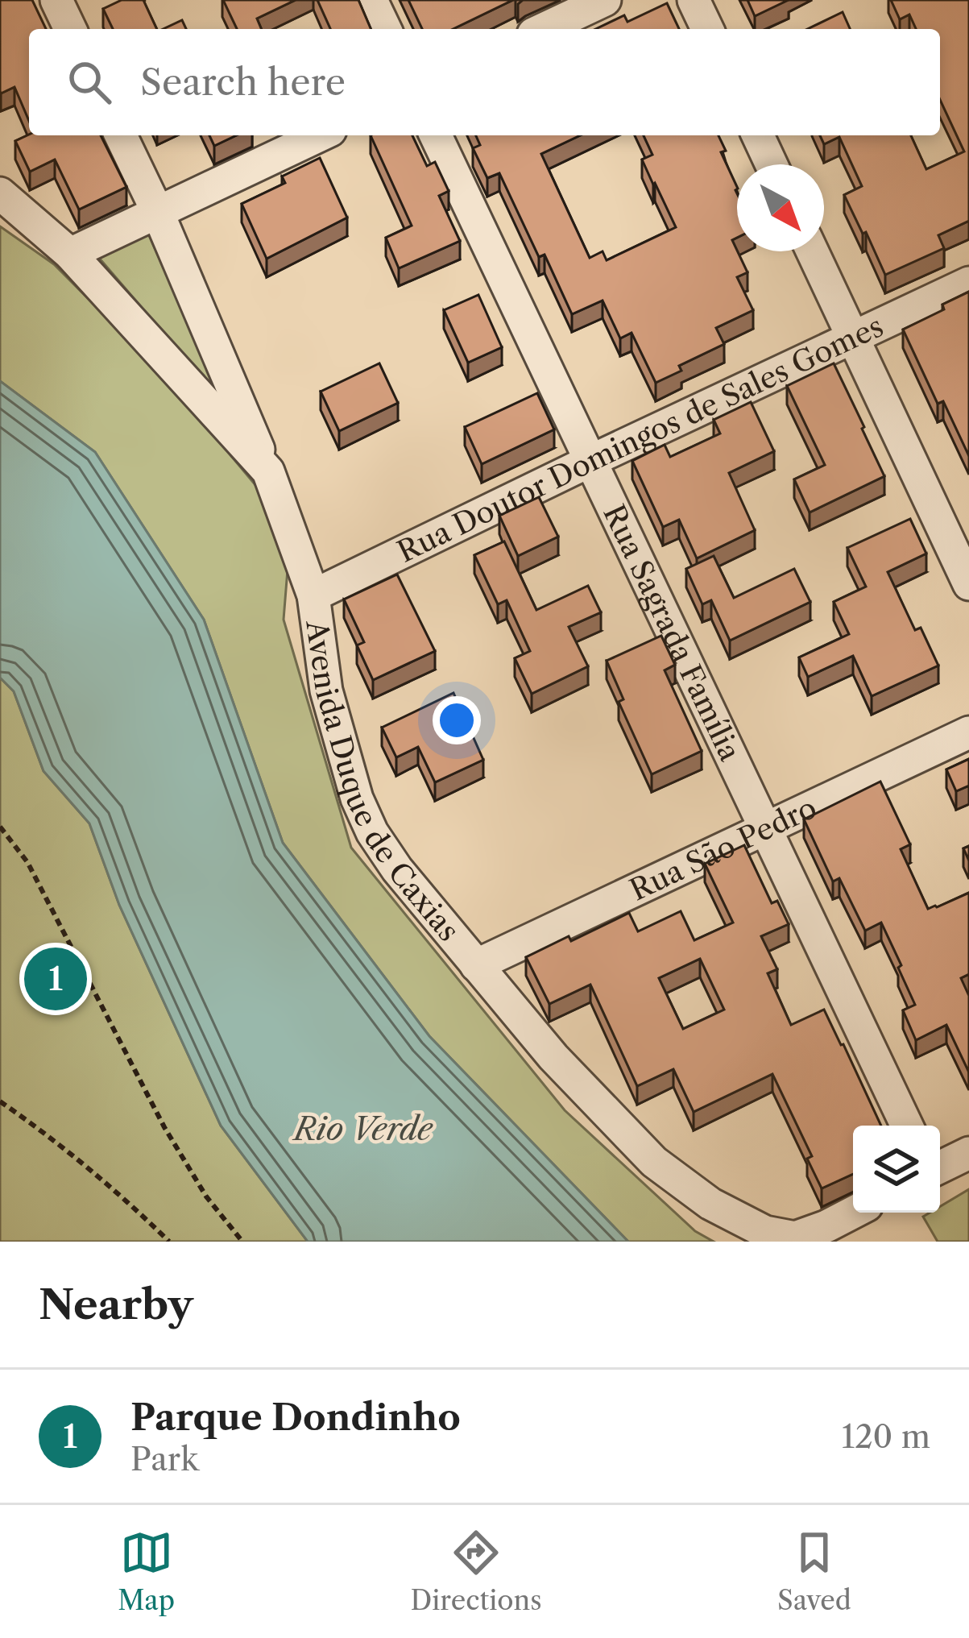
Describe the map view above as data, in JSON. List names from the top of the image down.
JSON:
{
  "streets": {
    "street": [
      "Rua Doutor Domingos de Sales Gomes",
      "Rua Sagrada Família",
      "Avenida Duque de Caxias",
      "Rua São Pedro"
    ]
  },
  "crossings": [
    ["Rua Doutor Domingos de Sales Gomes", "Rua Sagrada Família"],
    ["Rua Doutor Domingos de Sales Gomes", "Avenida Duque de Caxias"],
    ["Rua Sagrada Família", "Rua São Pedro"],
    ["Avenida Duque de Caxias", "Rua São Pedro"]
  ],
  "water": ["Rio Verde"],
  "north": "bottom right",
  "page": {
    "search": "Search here",
    "pins": "1",
    "heading": "Nearby",
    "list": [
      {
        "mark": "1",
        "name": "Parque Dondinho",
        "note": "Park",
        "value": "120 m"
      }
    ],
    "nav": ["Map", "Directions", "Saved"]
  }
}
